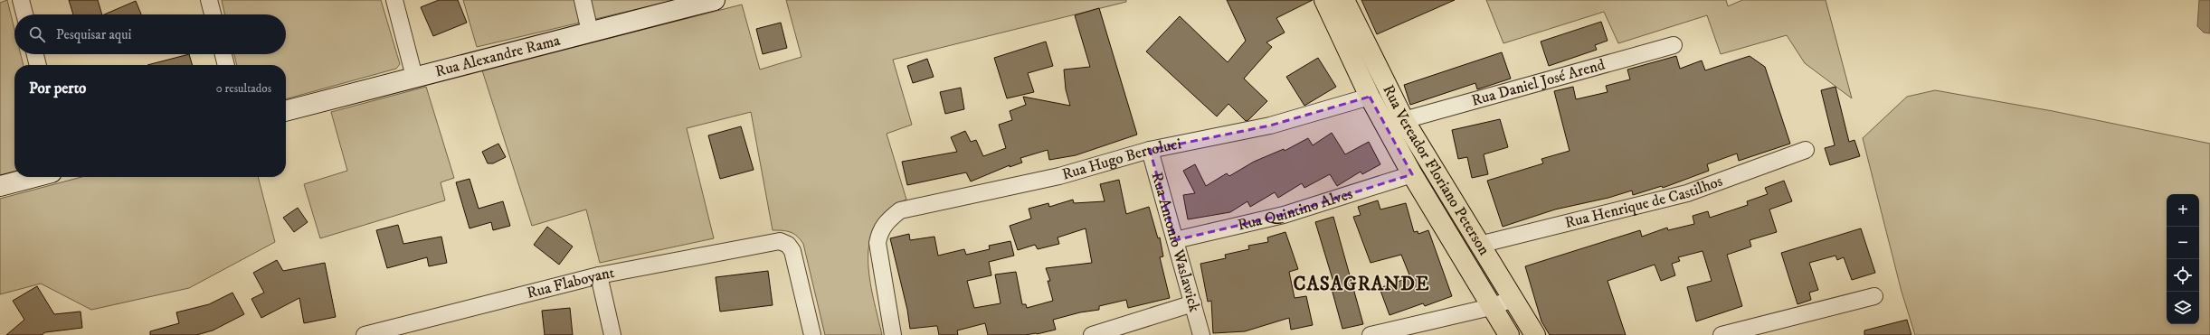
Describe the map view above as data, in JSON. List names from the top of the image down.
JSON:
{
  "streets": {
    "main road": ["Rua Vereador Floriano Peterson"],
    "street": [
      "Rua Alexandre Rama",
      "Rua Daniel José Arend",
      "Rua Hugo Bertoluci",
      "Rua Henrique de Castilhos",
      "Rua Quintino Alves",
      "Rua Antonio Waslawick",
      "Rua Flaboyant"
    ]
  },
  "crossings": [
    ["Rua Daniel José Arend", "Rua Vereador Floriano Peterson"],
    ["Rua Hugo Bertoluci", "Rua Vereador Floriano Peterson"],
    ["Rua Hugo Bertoluci", "Rua Antonio Waslawick"],
    ["Rua Vereador Floriano Peterson", "Rua Henrique de Castilhos"],
    ["Rua Vereador Floriano Peterson", "Rua Quintino Alves"],
    ["Rua Quintino Alves", "Rua Antonio Waslawick"]
  ],
  "districts": ["CASAGRANDE"],
  "page": {
    "search": "Pesquisar aqui",
    "heading": ["Por perto", "0 resultados"],
    "map_buttons": ["+", "−"]
  }
}
